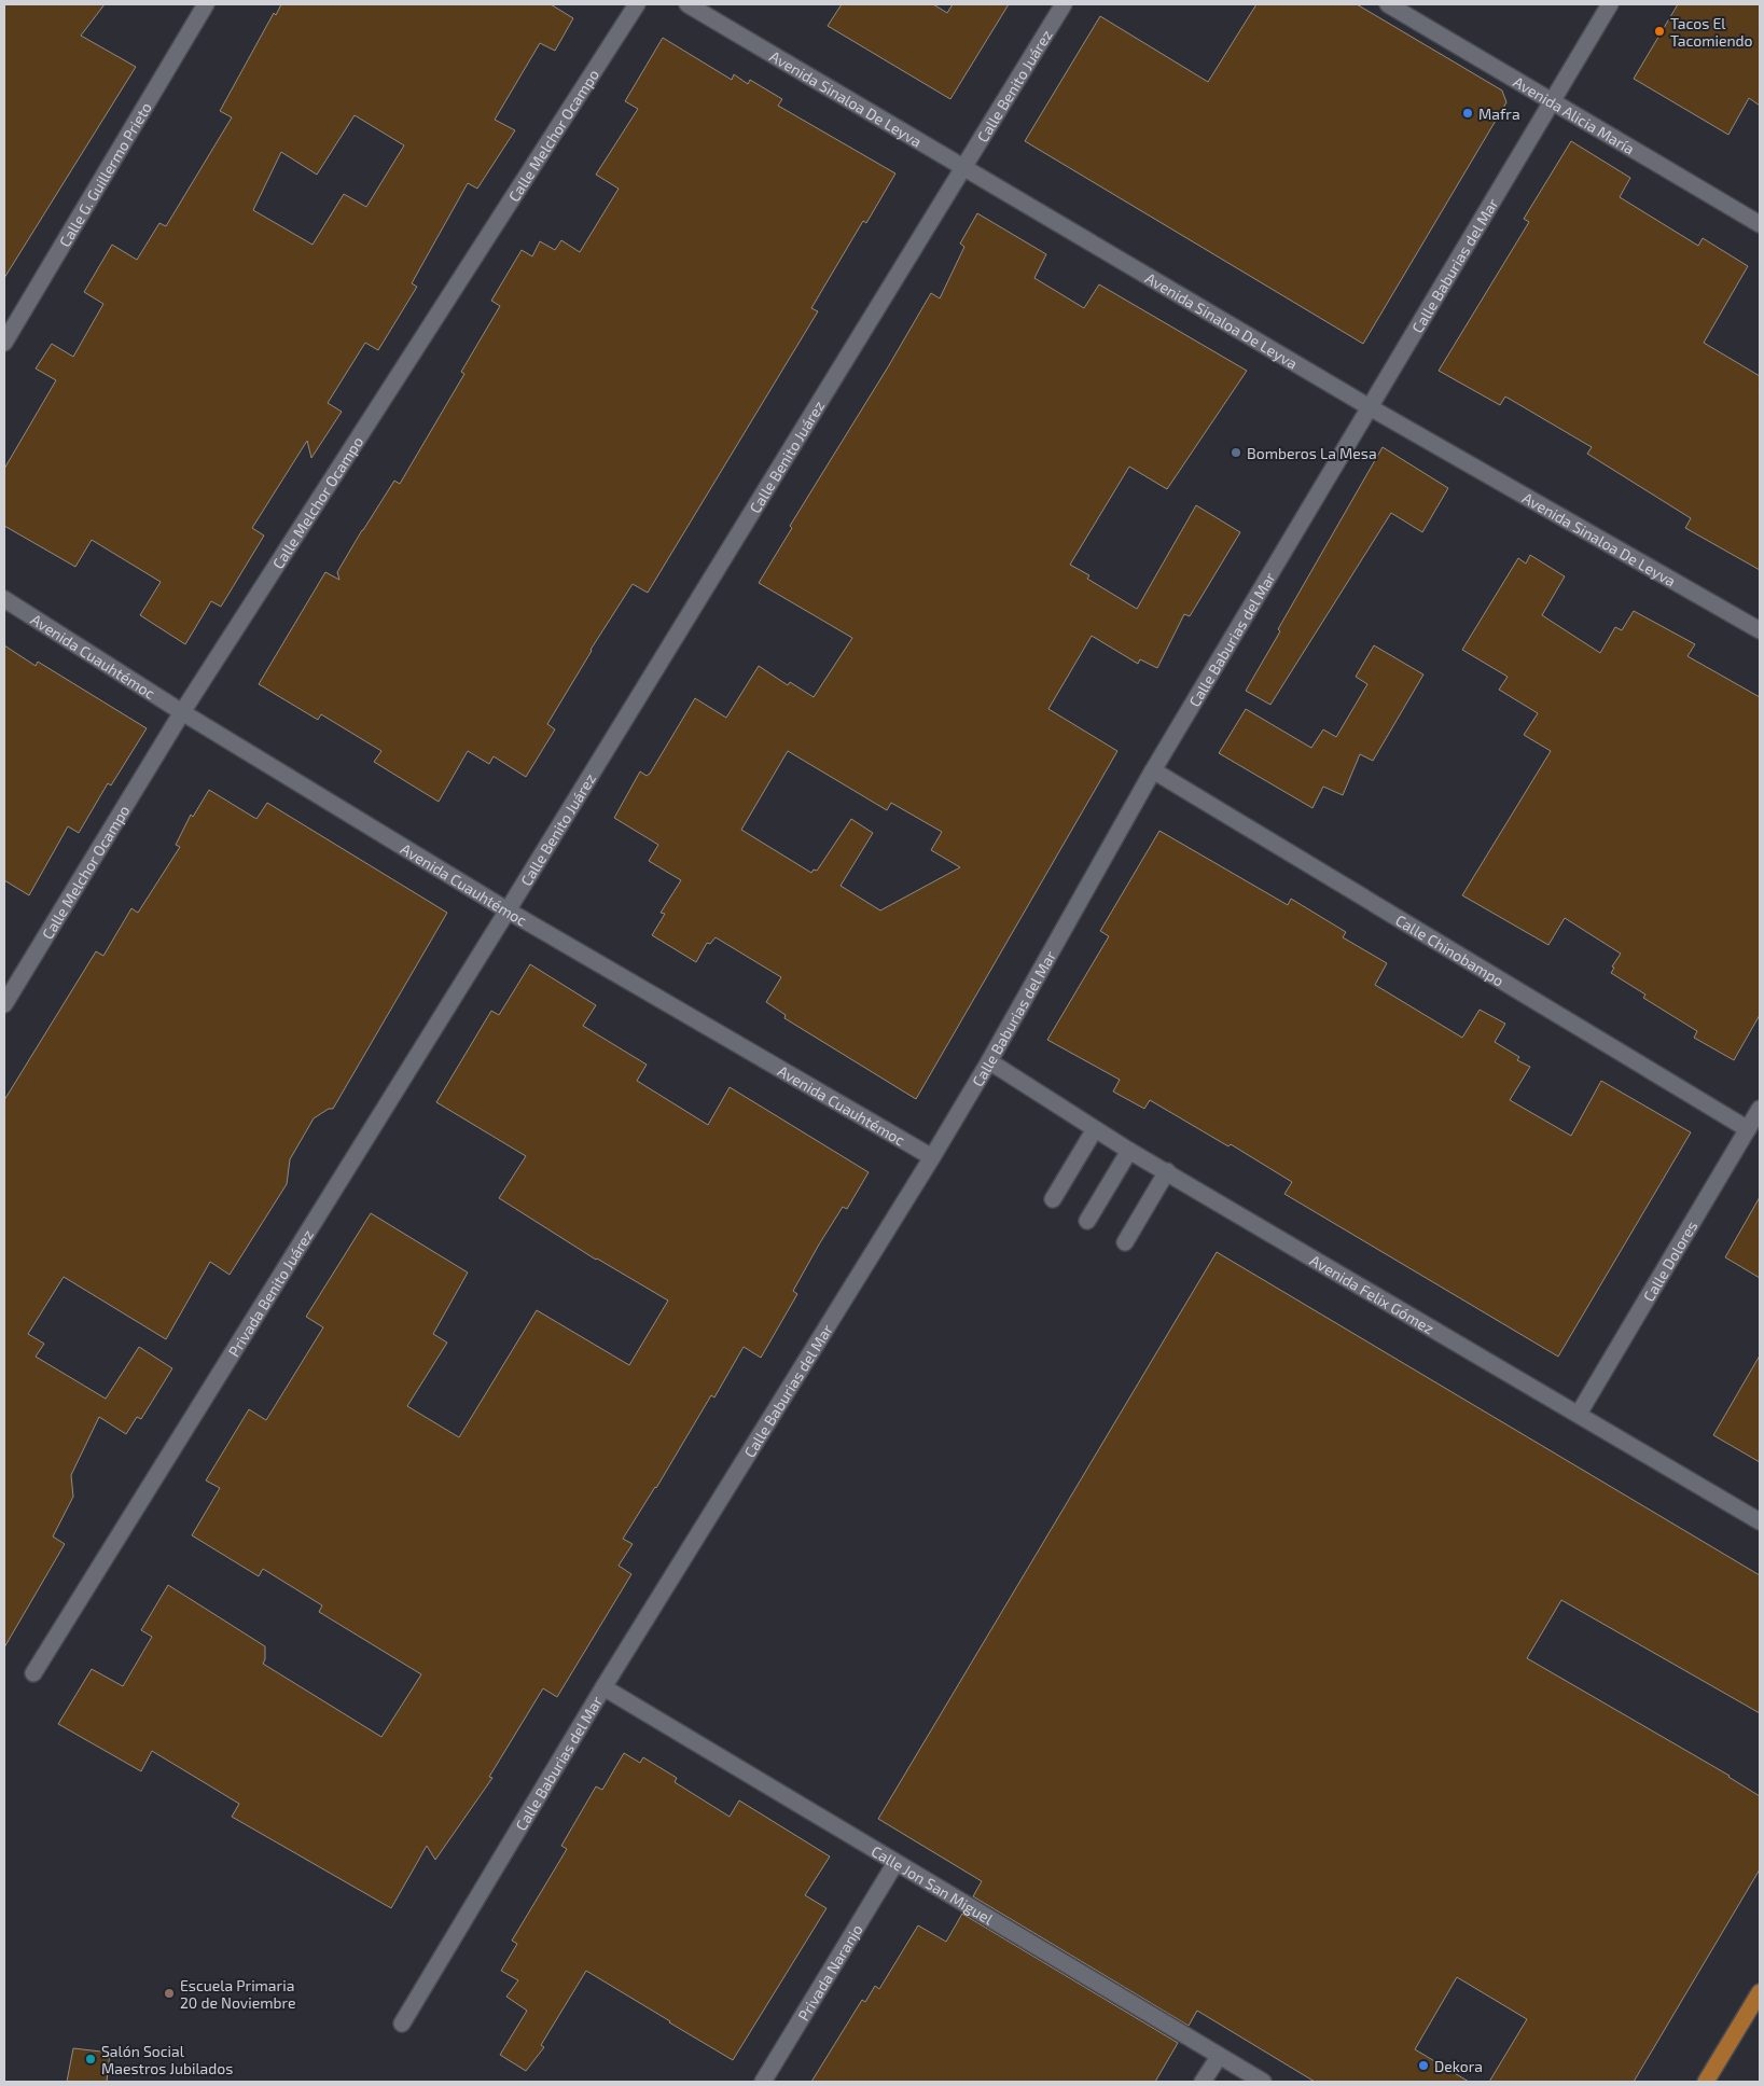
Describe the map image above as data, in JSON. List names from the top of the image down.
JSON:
{
  "streets": {
    "street": [
      "Calle Benito Juárez",
      "Avenida Sinaloa De Leyva",
      "Avenida Alicia María",
      "Calle Melchor Ocampo",
      "Calle G. Guillermo Prieto",
      "Calle Baburias del Mar",
      "Avenida Cuauhtémoc",
      "Calle Chinobampo",
      "Calle Dolores",
      "Privada Benito Juárez",
      "Avenida Felix Gómez",
      "Calle Jon San Miguel",
      "Privada Naranjo"
    ]
  },
  "crossings": [
    ["Calle Benito Juárez", "Avenida Sinaloa De Leyva"],
    ["Calle Benito Juárez", "Avenida Cuauhtémoc"],
    ["Calle Benito Juárez", "Privada Benito Juárez"],
    ["Avenida Sinaloa De Leyva", "Calle Baburias del Mar"],
    ["Avenida Alicia María", "Calle Baburias del Mar"],
    ["Calle Melchor Ocampo", "Avenida Cuauhtémoc"],
    ["Calle Baburias del Mar", "Avenida Cuauhtémoc"],
    ["Calle Baburias del Mar", "Calle Chinobampo"],
    ["Calle Baburias del Mar", "Avenida Felix Gómez"],
    ["Calle Baburias del Mar", "Calle Jon San Miguel"],
    ["Avenida Cuauhtémoc", "Privada Benito Juárez"],
    ["Calle Chinobampo", "Calle Dolores"],
    ["Calle Dolores", "Avenida Felix Gómez"],
    ["Calle Jon San Miguel", "Privada Naranjo"]
  ],
  "places": [
    "Tacos El Tacomiendo",
    "Mafra",
    "Bomberos La Mesa",
    "Escuela Primaria 20 de Noviembre",
    "Salón Social Maestros Jubilados",
    "Dekora"
  ]
}
